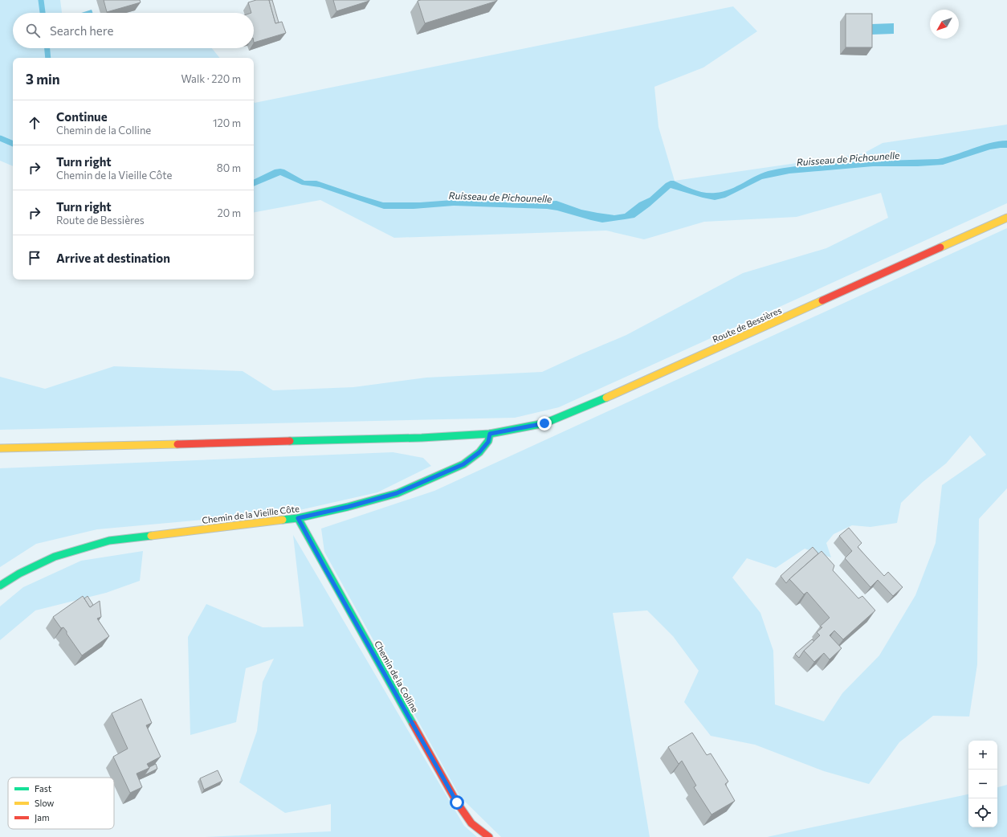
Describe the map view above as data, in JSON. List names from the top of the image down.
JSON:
{
  "streets": {
    "main road": ["Route de Bessières", "Chemin de la Vieille Côte", "Chemin de la Colline"]
  },
  "crossings": [
    ["Route de Bessières", "Chemin de la Vieille Côte"],
    ["Chemin de la Vieille Côte", "Chemin de la Colline"]
  ],
  "water": ["Ruisseau de Pichounelle"],
  "legend": ["Fast", "Slow", "Jam"],
  "north": "bottom left",
  "page": {
    "search": "Search here",
    "heading": ["3 min", "Walk · 220 m"],
    "list": [
      ["Continue", "Chemin de la Colline", "120 m"],
      ["Turn right", "Chemin de la Vieille Côte", "80 m"],
      ["Turn right", "Route de Bessières", "20 m"],
      "Arrive at destination"
    ],
    "map_buttons": ["+", "−"]
  }
}
